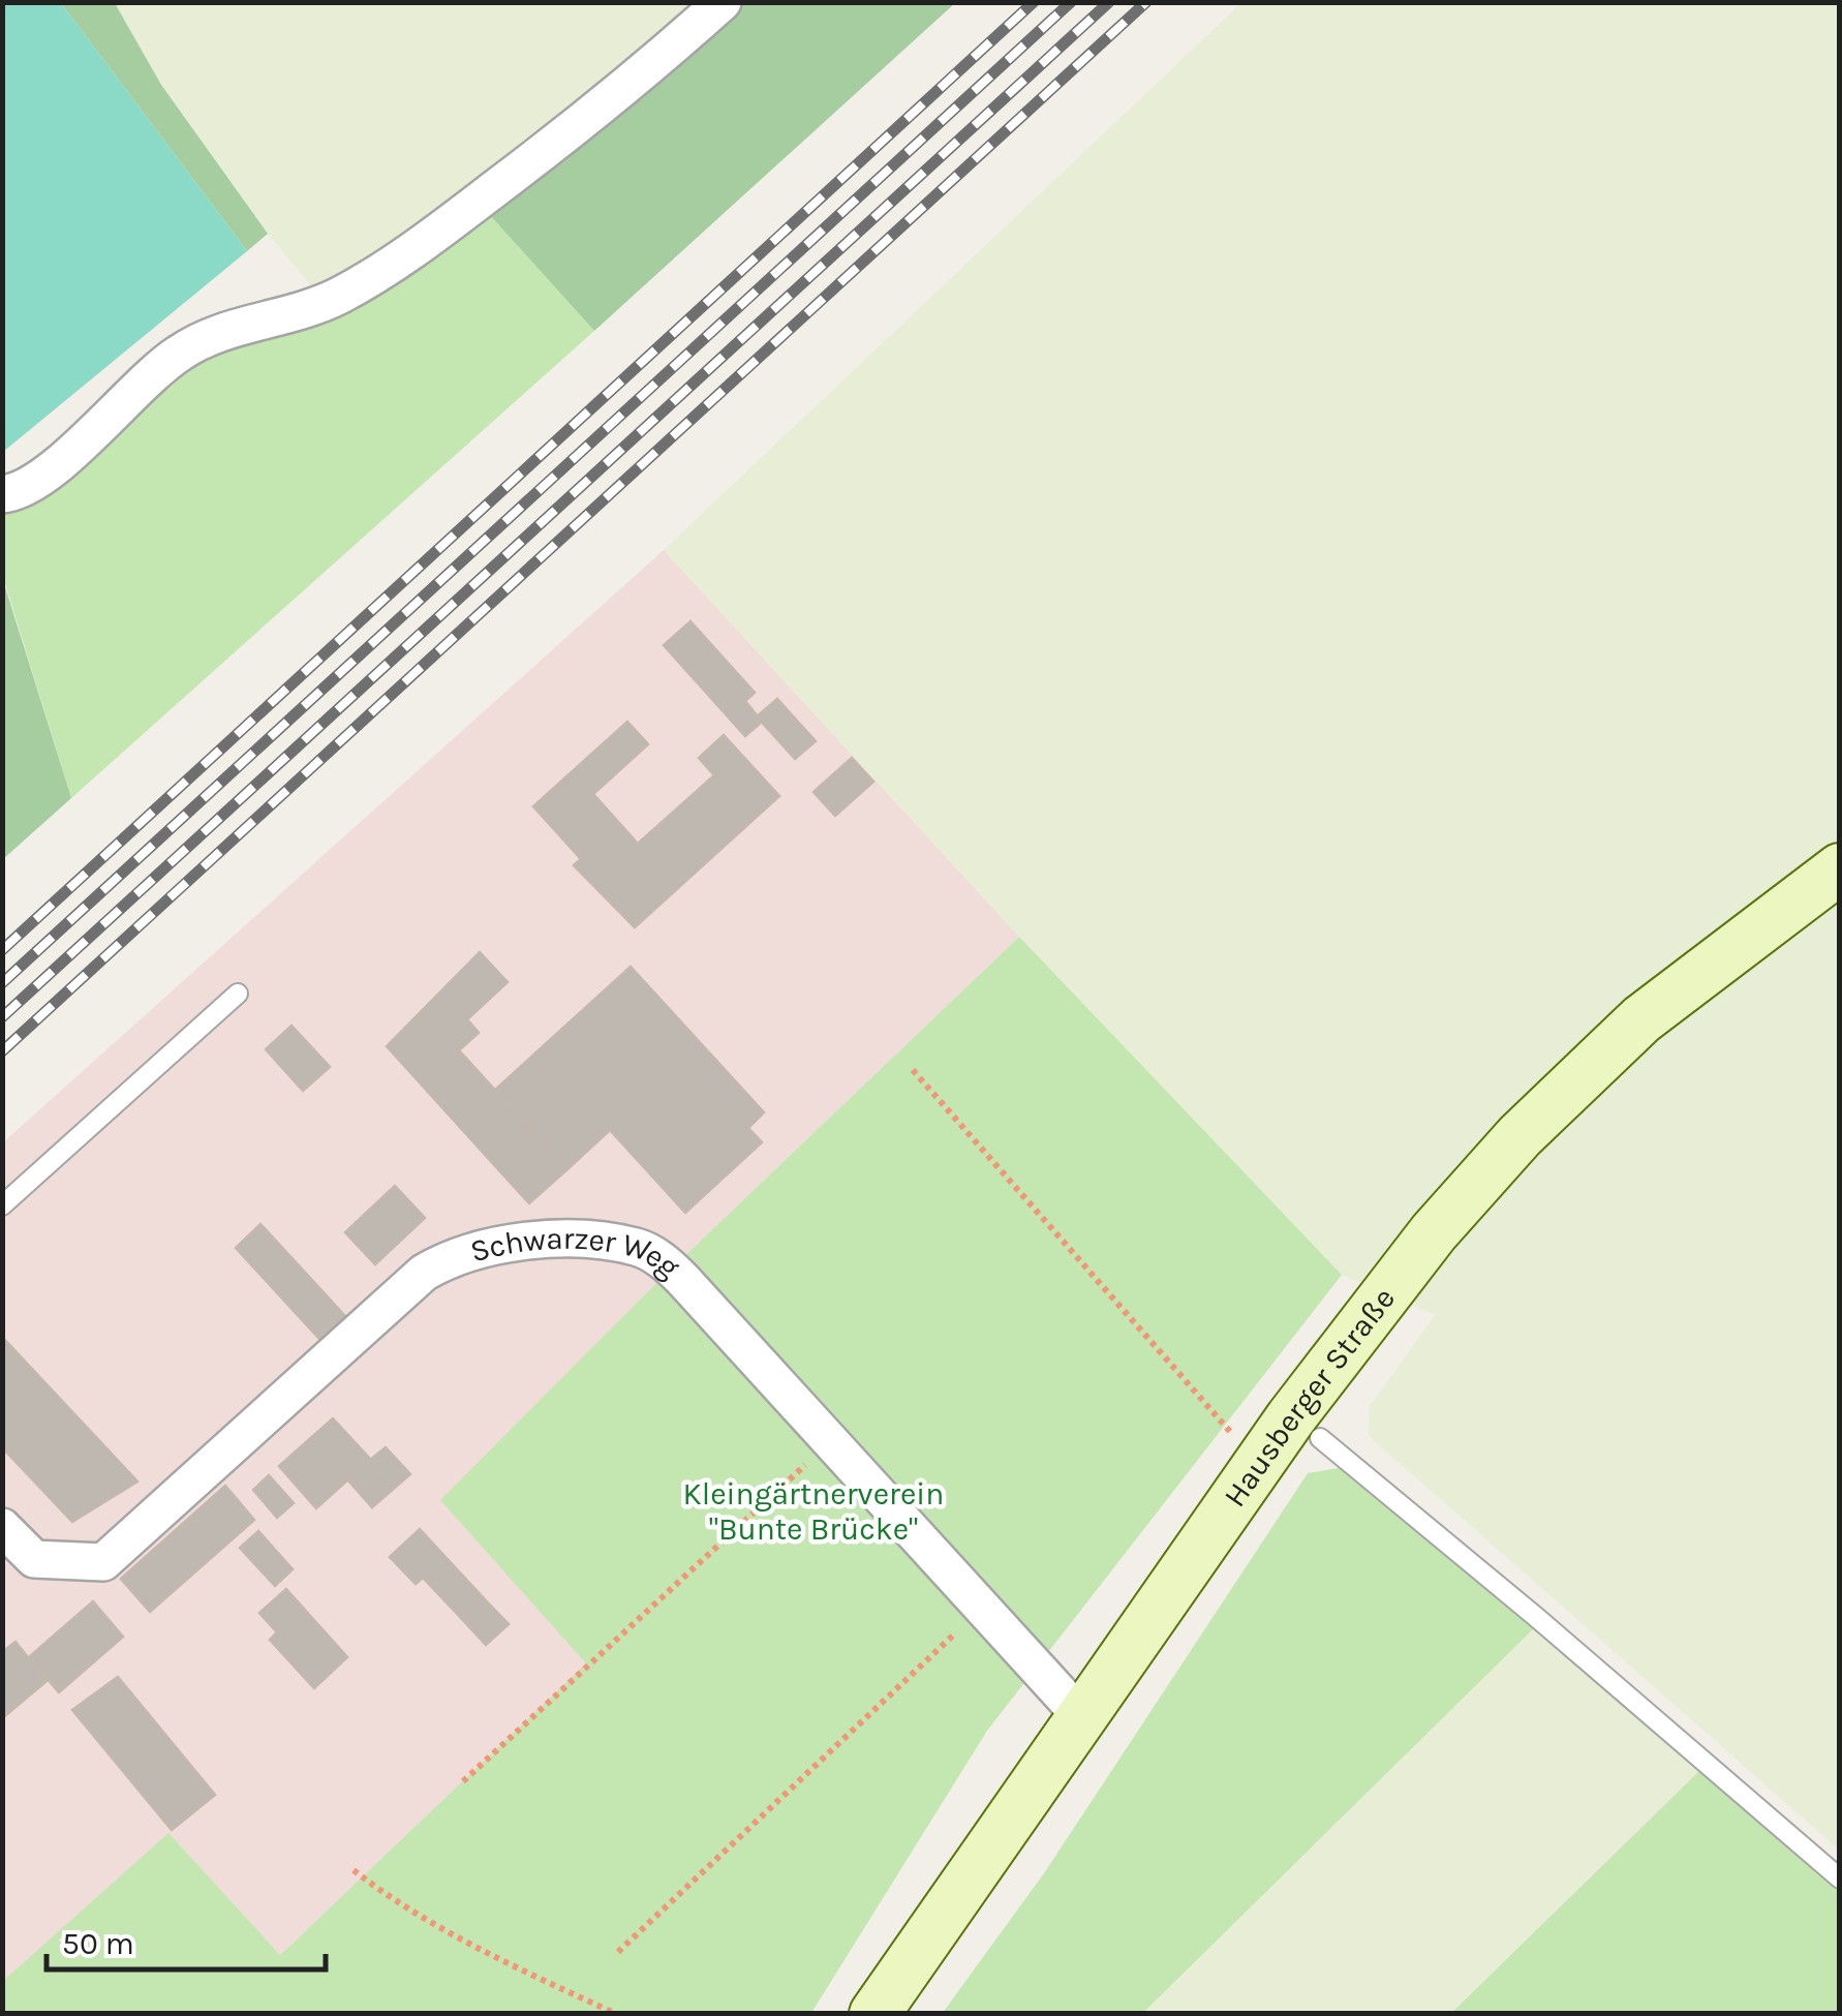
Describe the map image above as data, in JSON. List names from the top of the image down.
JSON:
{
  "streets": {
    "main road": ["Hausberger Straße"],
    "street": ["Schwarzer Weg"]
  },
  "crossings": [
    ["Schwarzer Weg", "Hausberger Straße"]
  ],
  "parks": ["Kleingärtnerverein \"Bunte Brücke\""],
  "scale_bar": "50 m"
}
